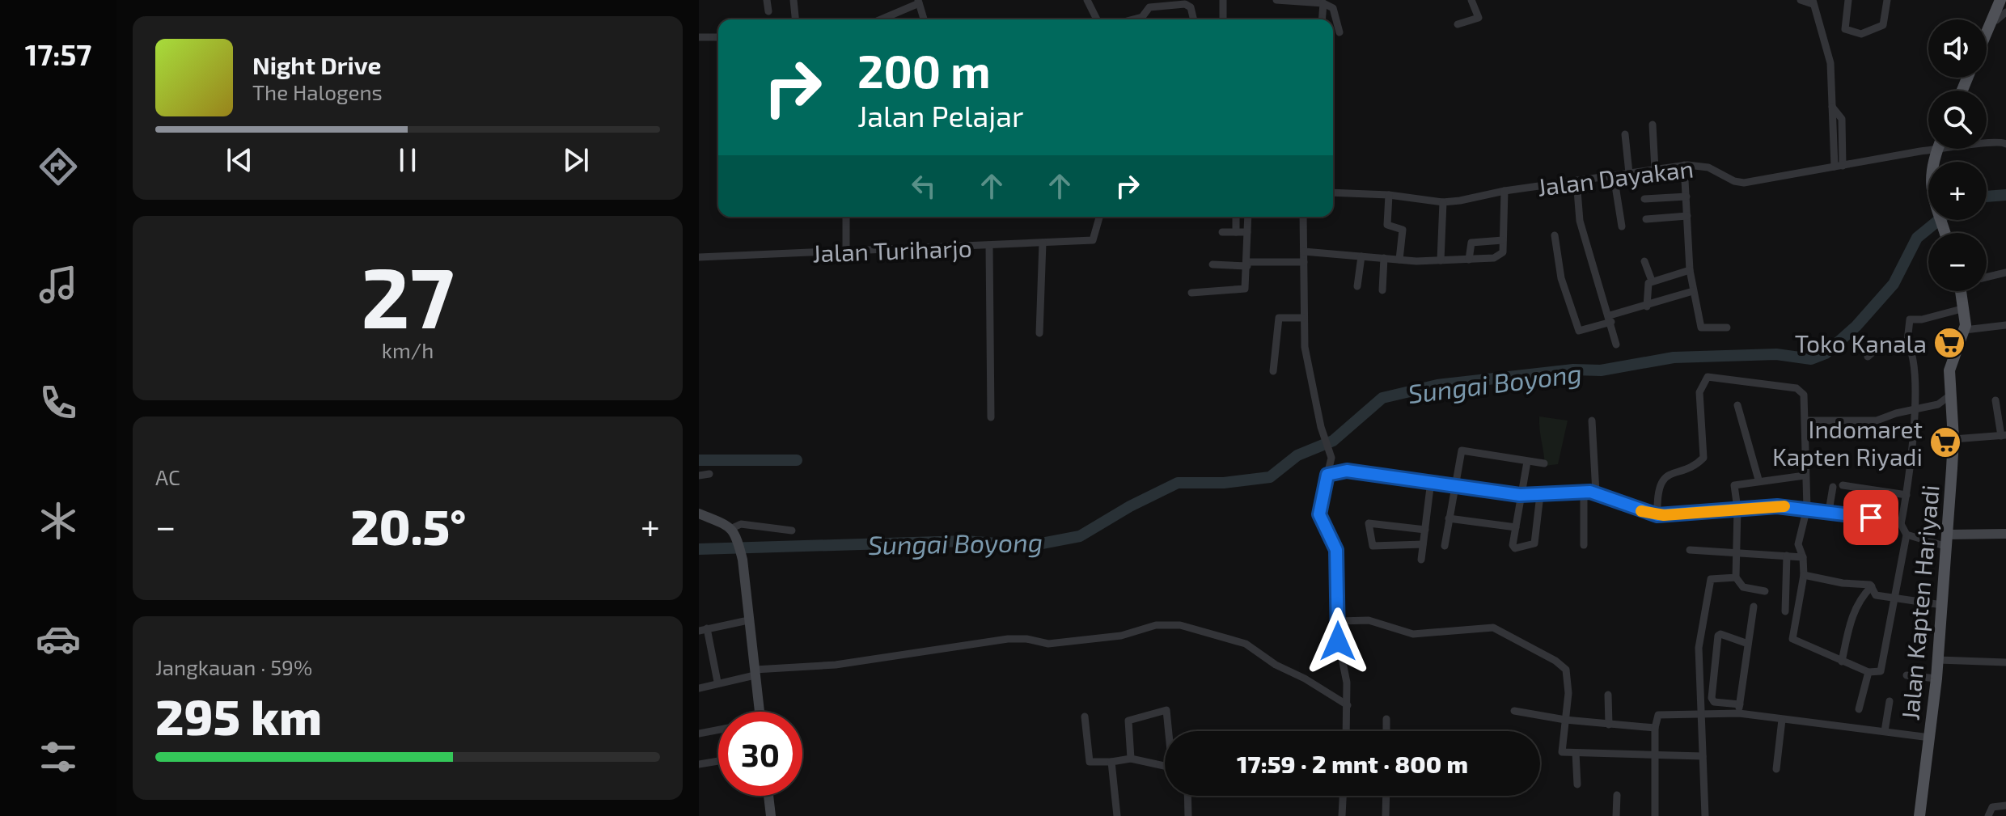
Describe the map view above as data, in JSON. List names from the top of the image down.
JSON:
{
  "streets": {
    "main road": ["Jalan Kapten Hariyadi"],
    "street": ["Jalan Dayakan", "Jalan Turiharjo"]
  },
  "water": ["Sungai Boyong"],
  "places": {
    "supermarket": ["Toko Kanala", "Indomaret Kapten Riyadi"]
  },
  "page": {
    "tabs": "17:57",
    "map_buttons": ["+", "−"],
    "turn": ["200 m", "Jalan Pelajar"],
    "song": ["Night Drive", "The Halogens"],
    "tile": [
      ["27", "km/h"],
      "AC",
      ["Jangkauan · 59%", "295 km"]
    ],
    "heat": ["−", "20.5°", "+"],
    "limit": "30",
    "trip": "17:59 · 2 mnt · 800 m"
  }
}
